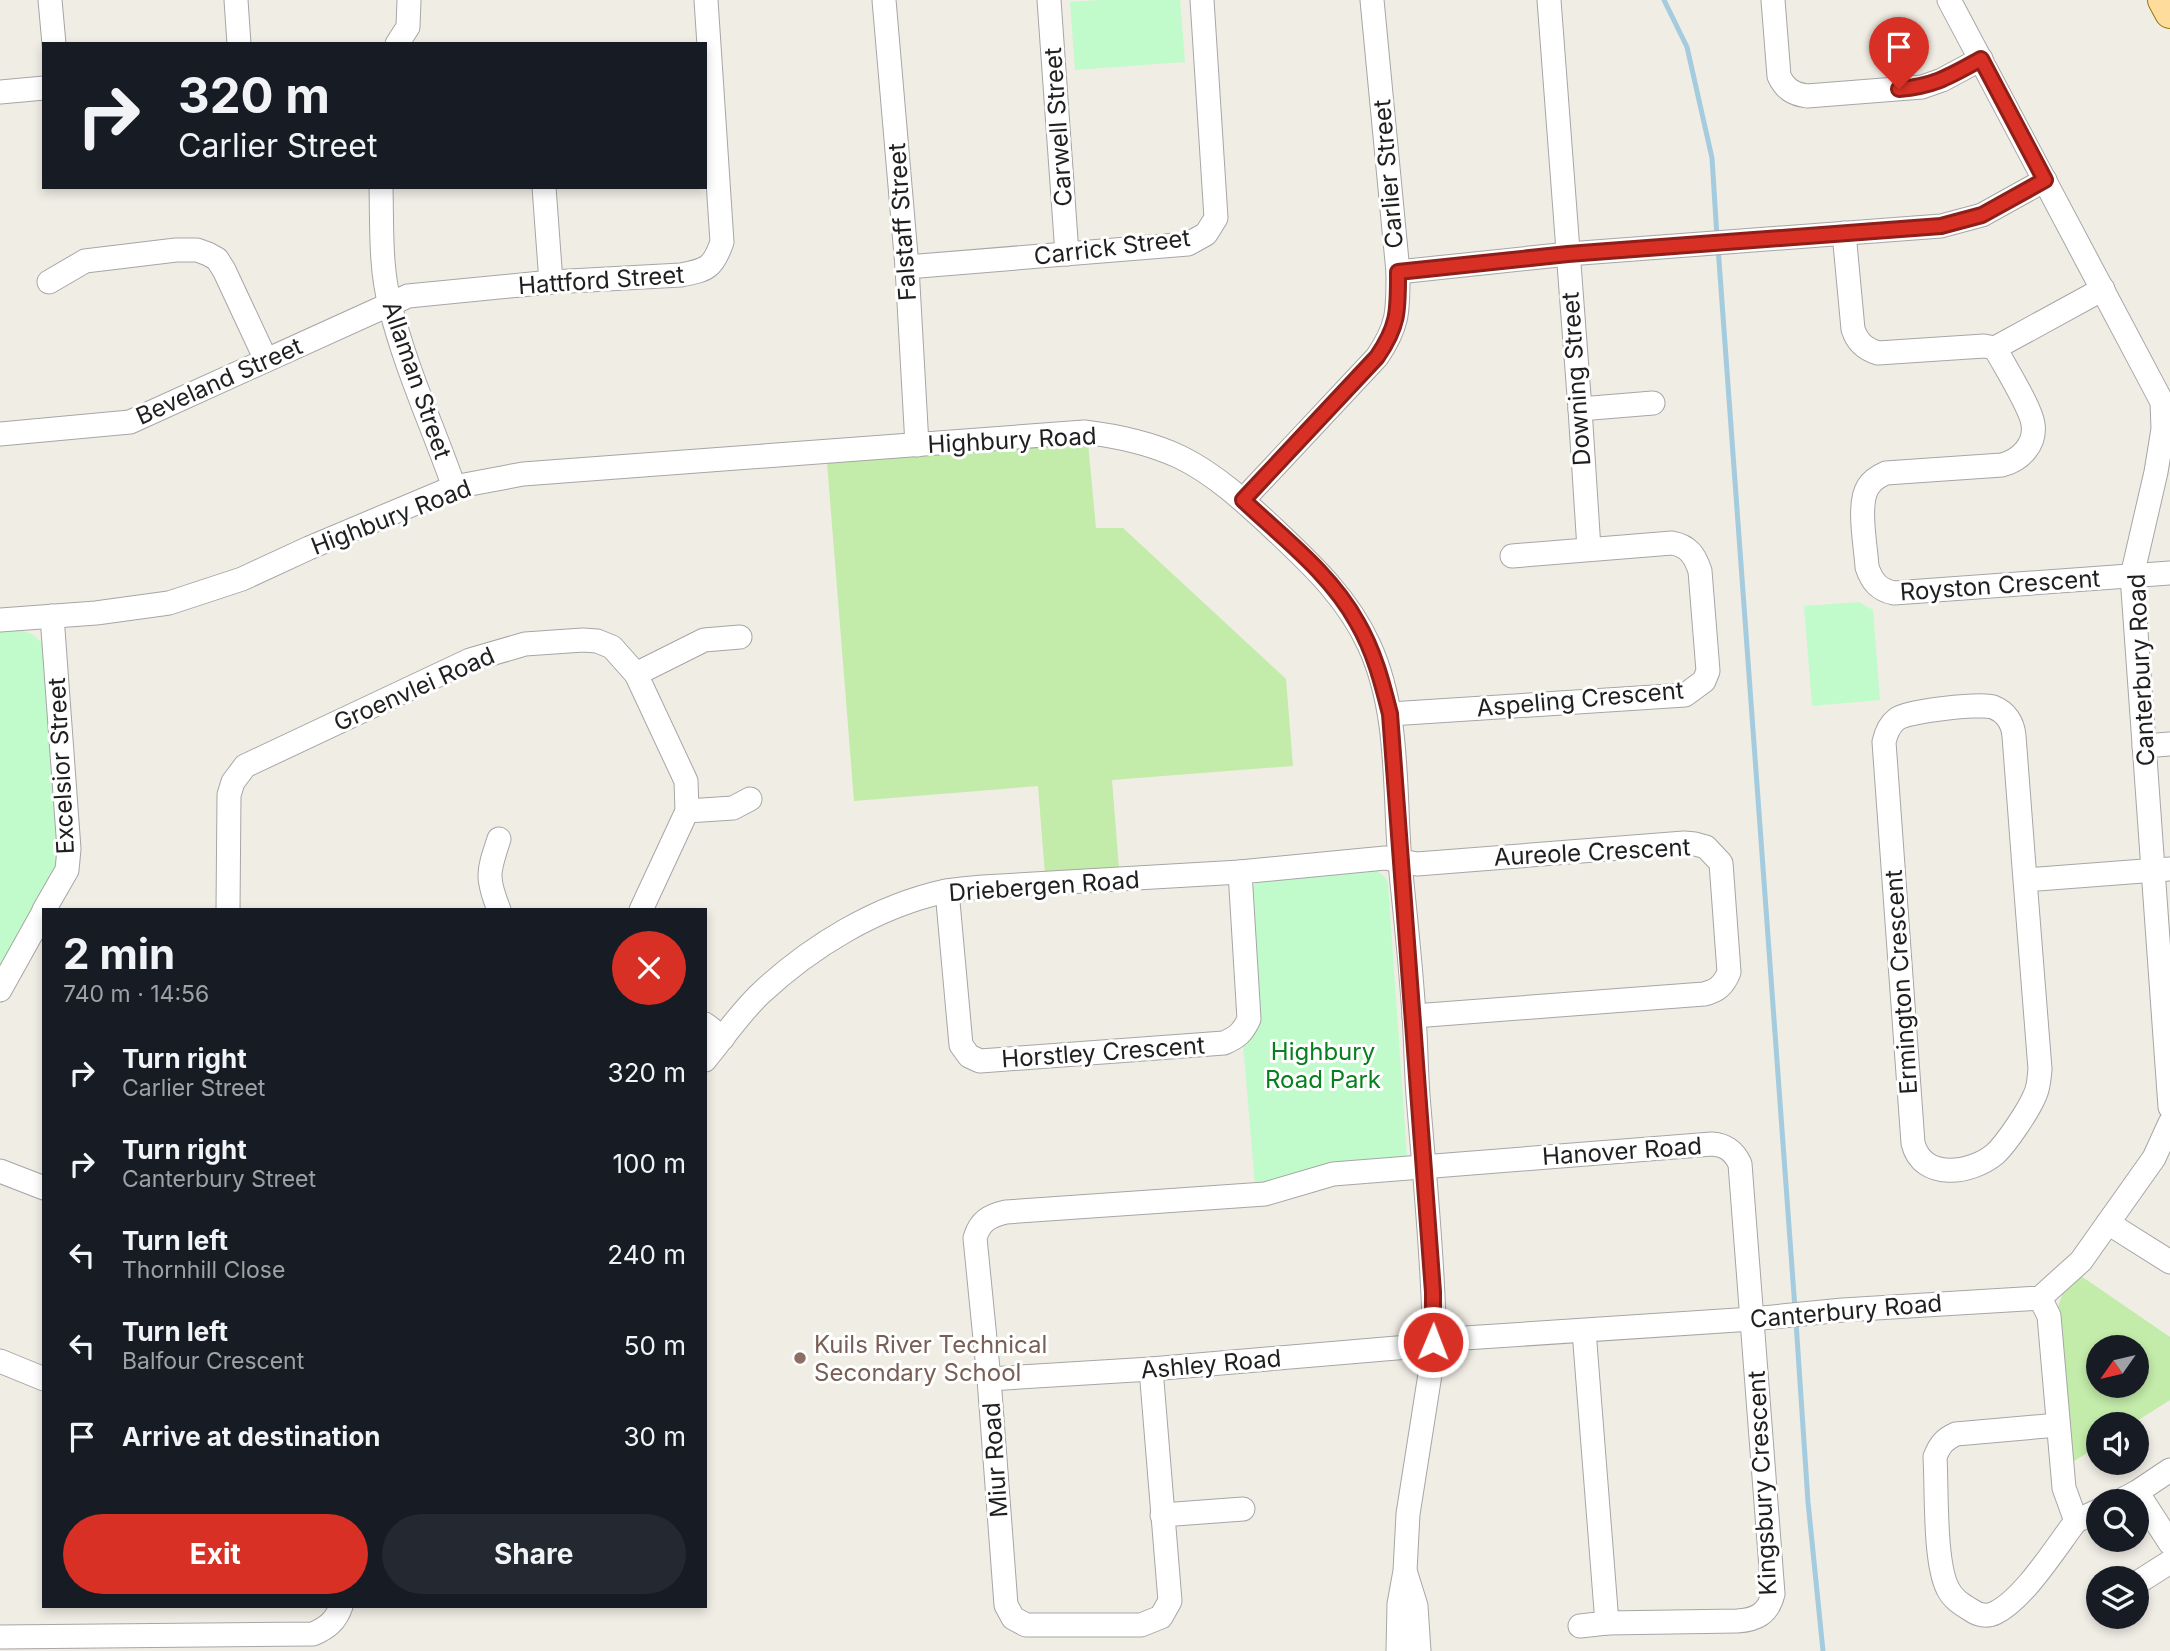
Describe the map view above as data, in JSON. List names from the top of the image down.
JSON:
{
  "streets": {
    "street": [
      "Carwell Street",
      "Carlier Street",
      "Falstaff Street",
      "Carrick Street",
      "Hattford Street",
      "Downing Street",
      "Allaman Street",
      "Beveland Street",
      "Highbury Road",
      "Royston Crescent",
      "Canterbury Road",
      "Groenvlei Road",
      "Aspeling Crescent",
      "Excelsior Street",
      "Aureole Crescent",
      "Driebergen Road",
      "Ermington Crescent",
      "Horstley Crescent",
      "Hanover Road",
      "Ashley Road",
      "Miur Road",
      "Kingsbury Crescent"
    ]
  },
  "crossings": [
    ["Carwell Street", "Carrick Street"],
    ["Carlier Street", "Highbury Road"],
    ["Falstaff Street", "Carrick Street"],
    ["Falstaff Street", "Highbury Road"],
    ["Hattford Street", "Allaman Street"],
    ["Hattford Street", "Beveland Street"],
    ["Downing Street", "Aspeling Crescent"],
    ["Allaman Street", "Beveland Street"],
    ["Allaman Street", "Highbury Road"],
    ["Highbury Road", "Canterbury Road"],
    ["Highbury Road", "Aspeling Crescent"],
    ["Highbury Road", "Excelsior Street"],
    ["Highbury Road", "Aureole Crescent"],
    ["Highbury Road", "Driebergen Road"],
    ["Highbury Road", "Hanover Road"],
    ["Highbury Road", "Ashley Road"],
    ["Highbury Road", "Miur Road"],
    ["Royston Crescent", "Canterbury Road"],
    ["Canterbury Road", "Hanover Road"],
    ["Canterbury Road", "Ashley Road"],
    ["Canterbury Road", "Kingsbury Crescent"],
    ["Aureole Crescent", "Driebergen Road"],
    ["Driebergen Road", "Horstley Crescent"],
    ["Hanover Road", "Miur Road"],
    ["Hanover Road", "Kingsbury Crescent"],
    ["Ashley Road", "Miur Road"]
  ],
  "parks": ["Highbury Road Park"],
  "places": ["Kuils River Technical Secondary School"],
  "north": "bottom left",
  "page": {
    "turn": ["320 m", "Carlier Street"],
    "heading": ["2 min", "740 m · 14:56"],
    "list": [
      {
        "name": "Turn right",
        "note": "Carlier Street",
        "value": "320 m"
      },
      {
        "name": "Turn right",
        "note": "Canterbury Street",
        "value": "100 m"
      },
      {
        "name": "Turn left",
        "note": "Thornhill Close",
        "value": "240 m"
      },
      {
        "name": "Turn left",
        "note": "Balfour Crescent",
        "value": "50 m"
      },
      {
        "name": "Arrive at destination",
        "value": "30 m"
      }
    ],
    "buttons": ["Exit", "Share"]
  }
}
